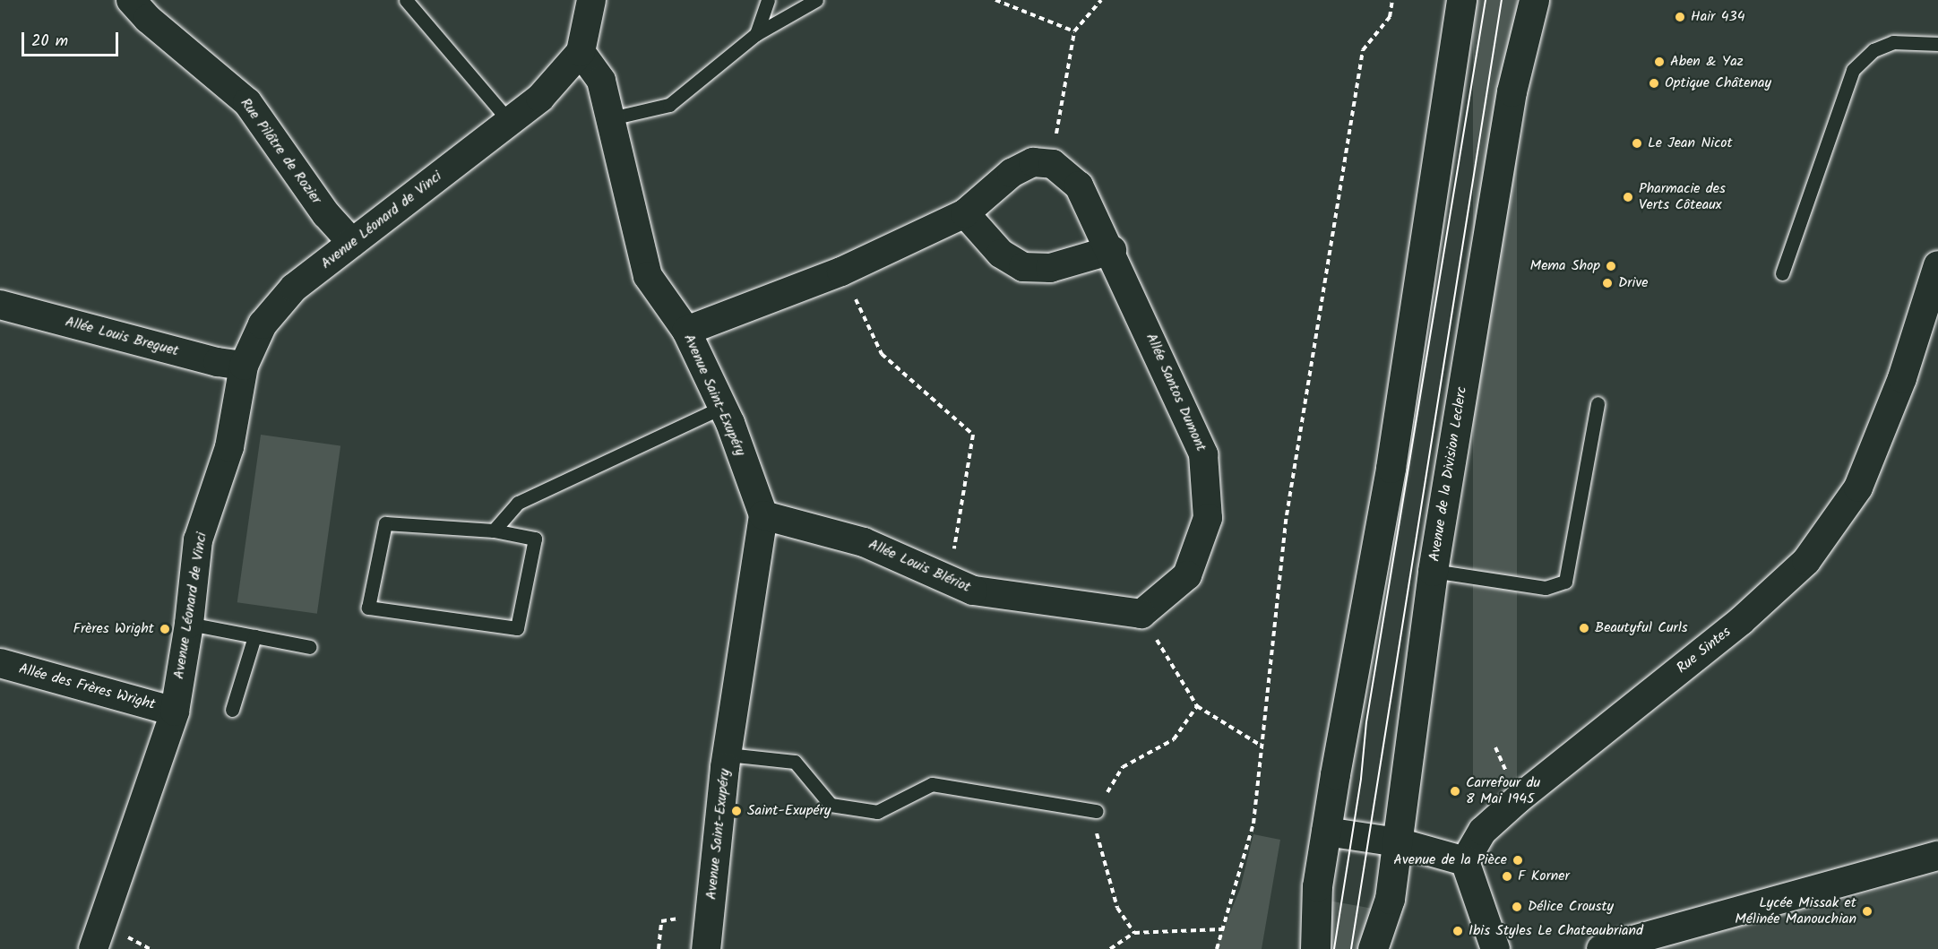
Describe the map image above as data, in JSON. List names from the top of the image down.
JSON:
{
  "streets": {
    "main road": ["Avenue de la Division Leclerc"],
    "street": [
      "Rue Pilâtre de Rozier",
      "Avenue Léonard de Vinci",
      "Allée Louis Breguet",
      "Allée Santos Dumont",
      "Avenue Saint-Exupéry",
      "Allée Louis Blériot",
      "Rue Sintes",
      "Allée des Frères Wright"
    ]
  },
  "crossings": [
    ["Rue Pilâtre de Rozier", "Avenue Léonard de Vinci"],
    ["Avenue Léonard de Vinci", "Allée Louis Breguet"],
    ["Avenue Léonard de Vinci", "Avenue Saint-Exupéry"],
    ["Avenue Léonard de Vinci", "Allée des Frères Wright"],
    ["Allée Santos Dumont", "Allée Louis Blériot"],
    ["Avenue Saint-Exupéry", "Allée Louis Blériot"]
  ],
  "places": [
    "Hair 434",
    "Aben & Yaz",
    "Optique Châtenay",
    "Le Jean Nicot",
    "Pharmacie des Verts Côteaux",
    "Mema Shop",
    "Drive",
    "Beautyful Curls",
    "Frères Wright",
    "Carrefour du 8 Mai 1945",
    "Saint-Exupéry",
    "Avenue de la Pièce",
    "F Korner",
    "Délice Crousty",
    "Lycée Missak et Mélinée Manouchian",
    "Ibis Styles Le Chateaubriand"
  ],
  "scale_bar": "20 m"
}
